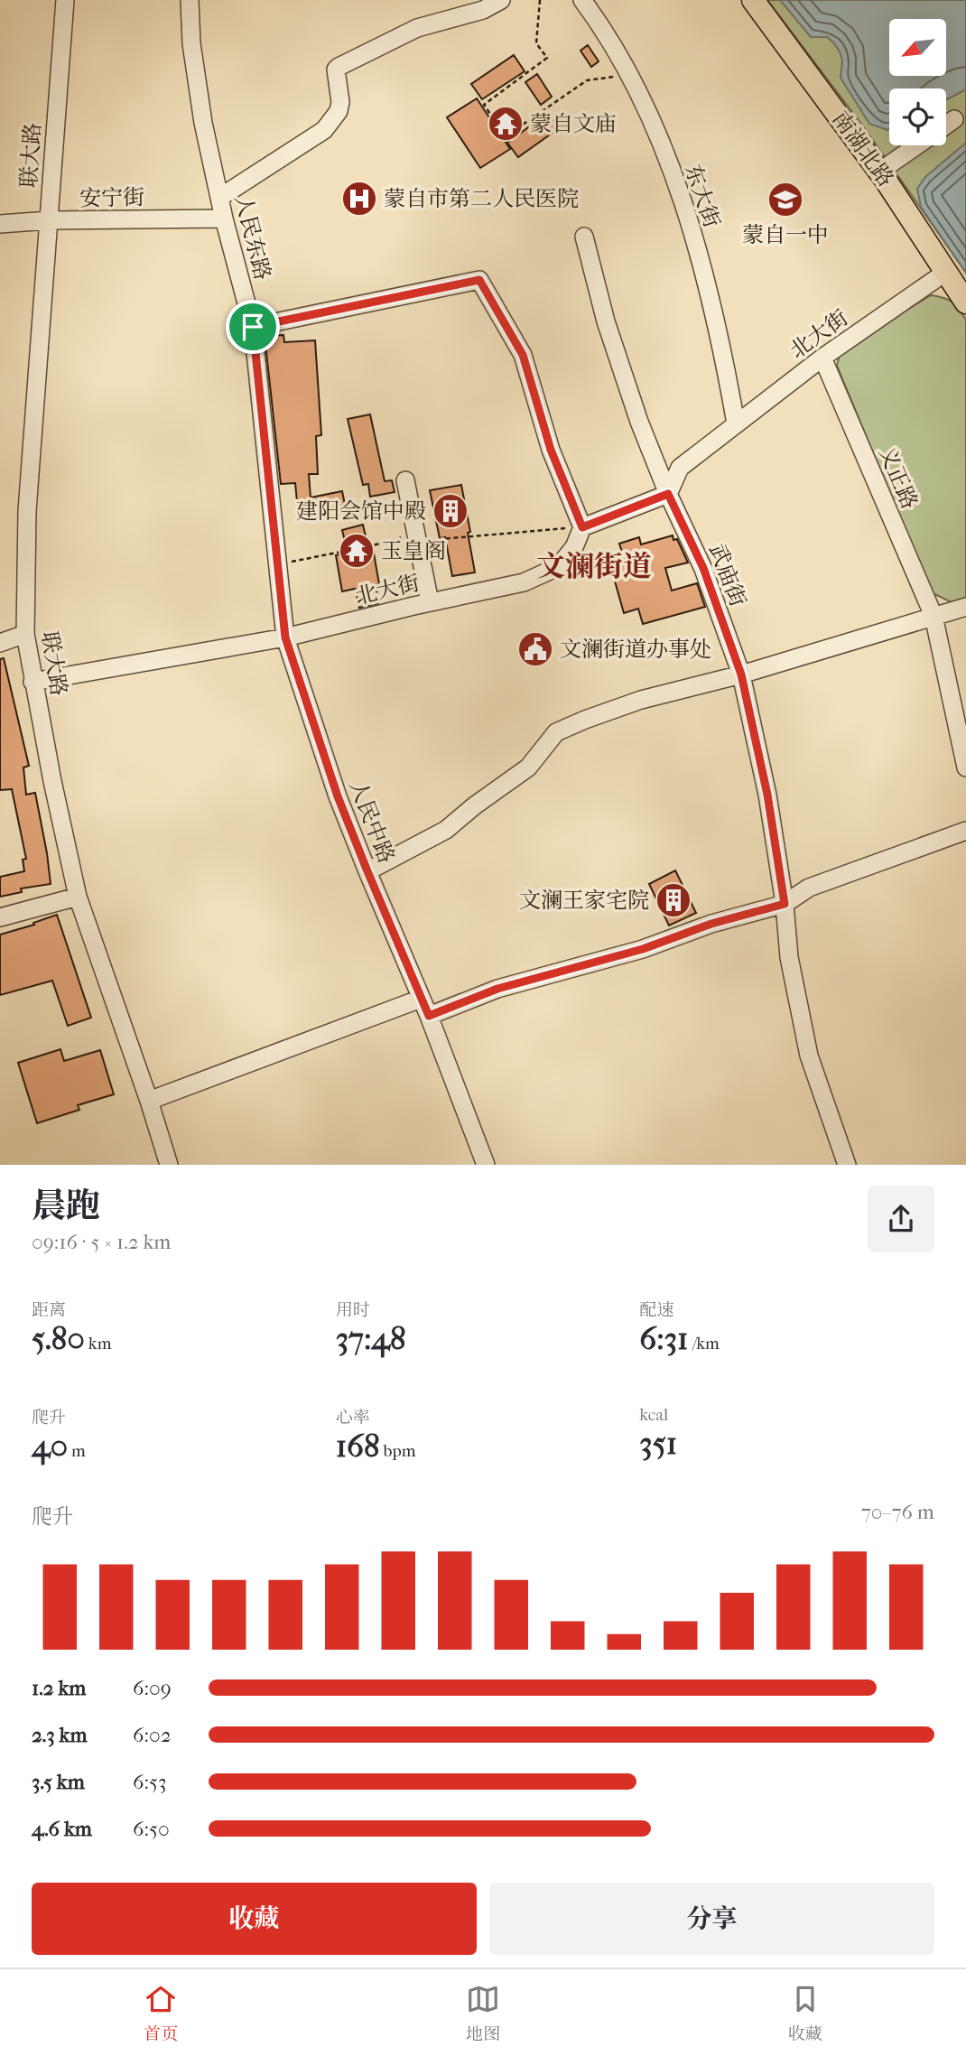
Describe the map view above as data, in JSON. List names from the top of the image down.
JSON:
{
  "streets": {
    "main road": ["南湖北路"],
    "street": [
      "联大路",
      "东大街",
      "安宁街",
      "人民东路",
      "北大街",
      "义正路",
      "武庙街",
      "人民中路"
    ]
  },
  "crossings": [
    ["南湖北路", "北大街"],
    ["联大路", "安宁街"],
    ["联大路", "北大街"],
    ["东大街", "北大街"],
    ["安宁街", "人民东路"],
    ["人民东路", "北大街"],
    ["人民东路", "人民中路"],
    ["北大街", "义正路"],
    ["北大街", "武庙街"],
    ["北大街", "人民中路"]
  ],
  "districts": ["文澜街道"],
  "places": {
    "temple": ["蒙自文庙", "玉皇阁"],
    "hospital": ["蒙自市第二人民医院"],
    "school or university": ["蒙自一中"],
    "building": ["建阳会馆中殿", "文澜王家宅院"],
    "public building": ["文澜街道办事处"]
  },
  "north": "bottom left",
  "page": {
    "heading": ["晨跑", "09:16 · 5 × 1.2 km"],
    "stats": [
      ["距离", "5.80 km"],
      ["用时", "37:48"],
      ["配速", "6:31 /km"],
      ["爬升", "40 m"],
      ["心率", "168 bpm"],
      ["kcal", "351"]
    ],
    "chart": ["爬升", "70–76 m"],
    "list": [
      {
        "name": "1.2 km",
        "note": "6:09"
      },
      {
        "name": "2.3 km",
        "note": "6:02"
      },
      {
        "name": "3.5 km",
        "note": "6:53"
      },
      {
        "name": "4.6 km",
        "note": "6:50"
      }
    ],
    "buttons": ["收藏", "分享"],
    "tabs": ["首页", "地图", "收藏"]
  }
}
